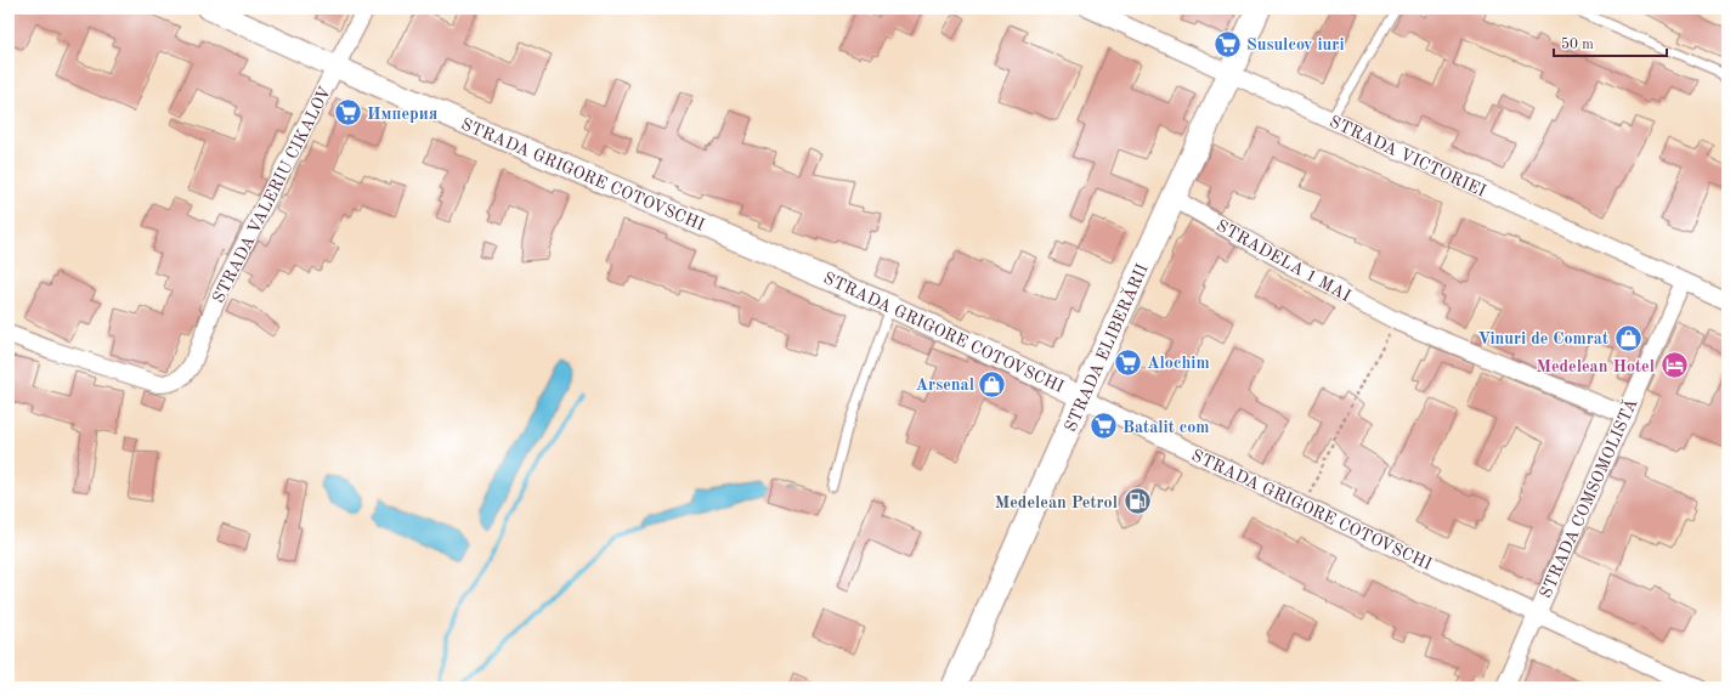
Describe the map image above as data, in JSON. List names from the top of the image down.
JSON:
{
  "streets": {
    "main road": ["STRADA ELIBERĂRII"],
    "street": [
      "STRADA VICTORIEI",
      "STRADA GRIGORE COTOVSCHI",
      "STRADA VALERIU CIKALOV",
      "STRADELA 1 MAI",
      "STRADA COMSOMOLISTĂ"
    ]
  },
  "crossings": [
    ["STRADA VICTORIEI", "STRADA ELIBERĂRII"],
    ["STRADA VICTORIEI", "STRADA COMSOMOLISTĂ"],
    ["STRADA GRIGORE COTOVSCHI", "STRADA VALERIU CIKALOV"],
    ["STRADA GRIGORE COTOVSCHI", "STRADA ELIBERĂRII"],
    ["STRADA GRIGORE COTOVSCHI", "STRADA COMSOMOLISTĂ"],
    ["STRADELA 1 MAI", "STRADA ELIBERĂRII"],
    ["STRADELA 1 MAI", "STRADA COMSOMOLISTĂ"]
  ],
  "places": {
    "supermarket": [
      "Susulcov iuri",
      "Империя",
      "Alochim",
      "Batalit com"
    ],
    "shop": ["Vinuri de Comrat", "Arsenal"],
    "hotel": ["Medelean Hotel"],
    "fuel station": ["Medelean Petrol"]
  },
  "scale_bar": "50 m"
}
